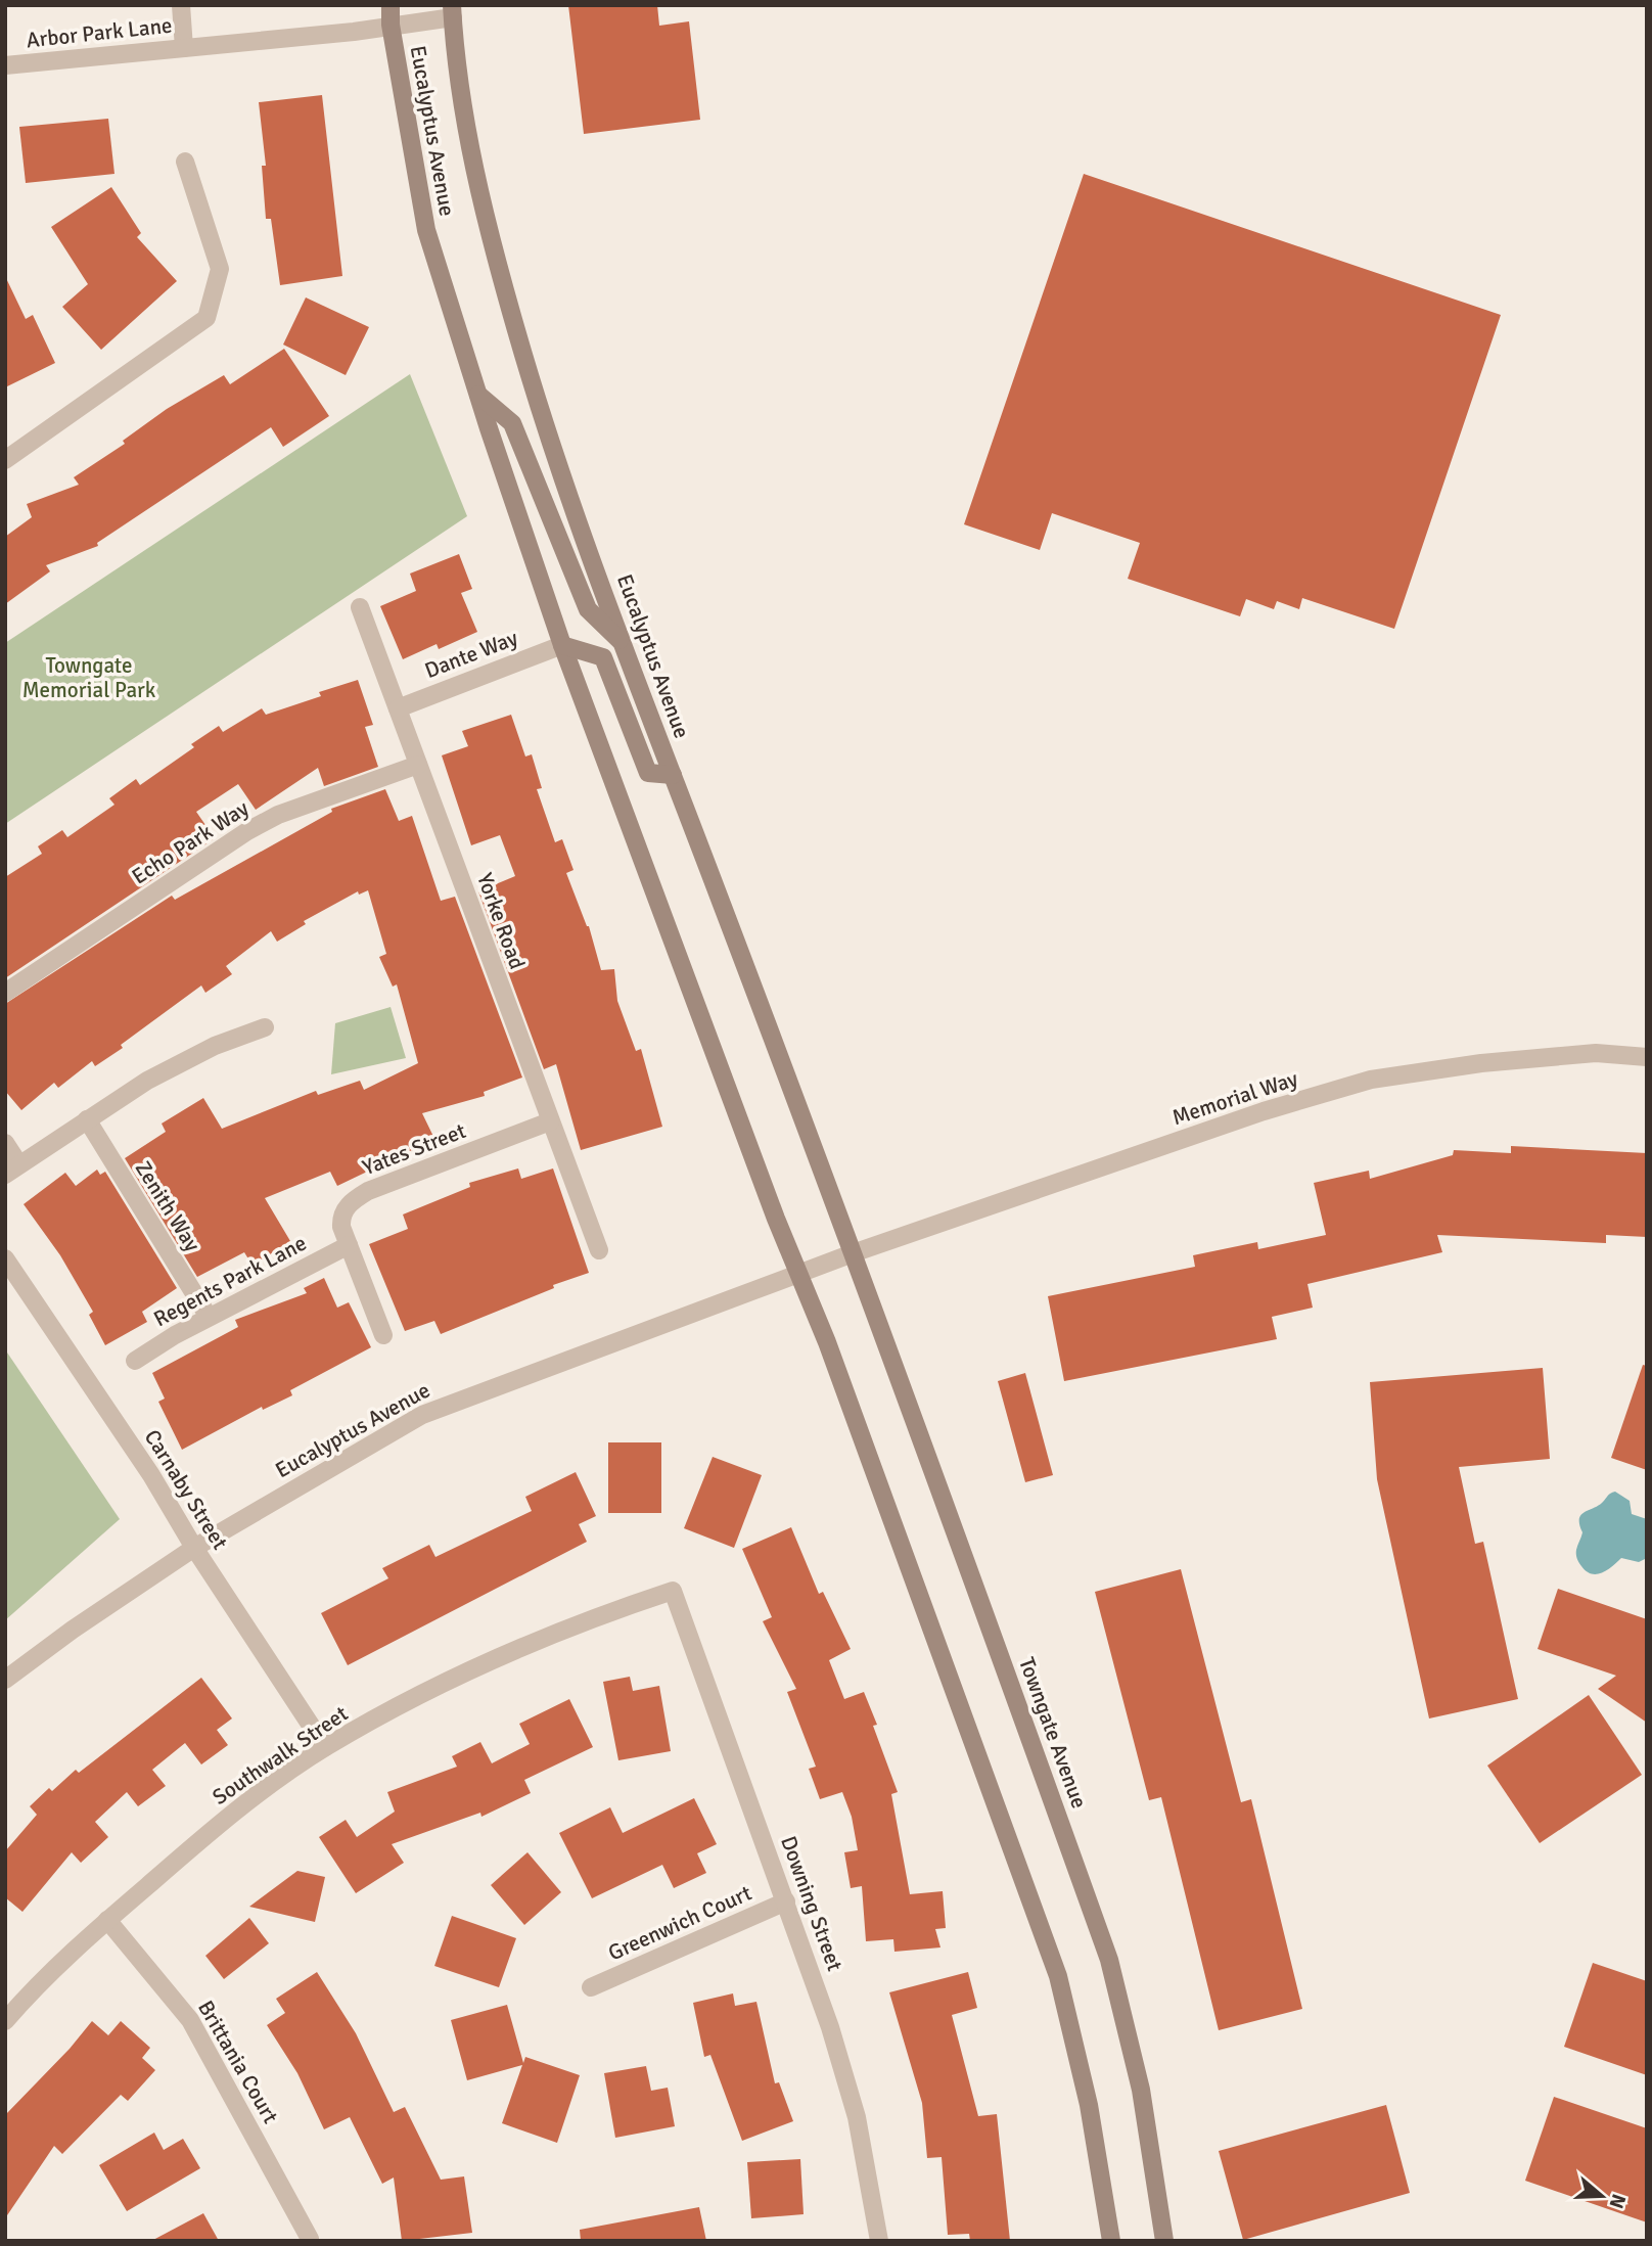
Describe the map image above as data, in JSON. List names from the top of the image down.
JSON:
{
  "streets": {
    "main road": ["Eucalyptus Avenue", "Towngate Avenue"],
    "street": [
      "Arbor Park Lane",
      "Dante Way",
      "Echo Park Way",
      "Yorke Road",
      "Memorial Way",
      "Yates Street",
      "Zenith Way",
      "Regents Park Lane",
      "Carnaby Street",
      "Southwalk Street",
      "Downing Street",
      "Greenwich Court",
      "Brittania Court"
    ]
  },
  "crossings": [
    ["Arbor Park Lane", "Eucalyptus Avenue"],
    ["Eucalyptus Avenue", "Dante Way"],
    ["Eucalyptus Avenue", "Memorial Way"],
    ["Eucalyptus Avenue", "Carnaby Street"],
    ["Eucalyptus Avenue", "Towngate Avenue"],
    ["Dante Way", "Yorke Road"],
    ["Echo Park Way", "Yorke Road"],
    ["Yorke Road", "Yates Street"],
    ["Memorial Way", "Towngate Avenue"],
    ["Yates Street", "Regents Park Lane"],
    ["Zenith Way", "Regents Park Lane"],
    ["Carnaby Street", "Southwalk Street"],
    ["Southwalk Street", "Downing Street"],
    ["Southwalk Street", "Brittania Court"],
    ["Downing Street", "Greenwich Court"]
  ],
  "parks": ["Towngate Memorial Park"],
  "north": "right"
}
